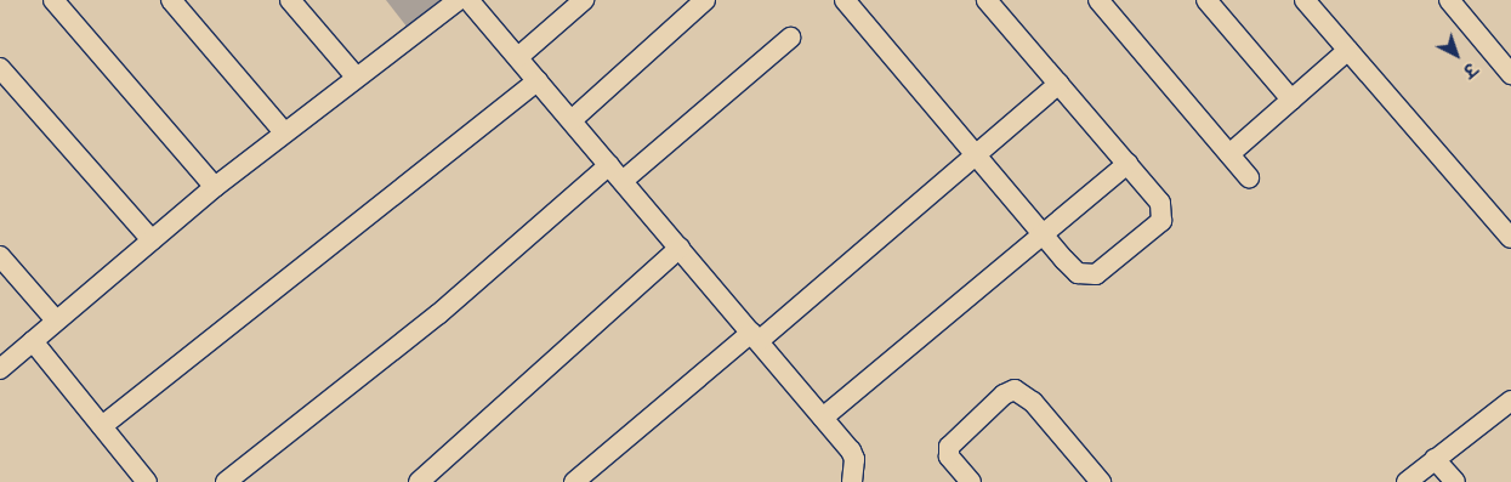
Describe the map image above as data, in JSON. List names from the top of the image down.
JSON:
{
  "north": "bottom right"
}
